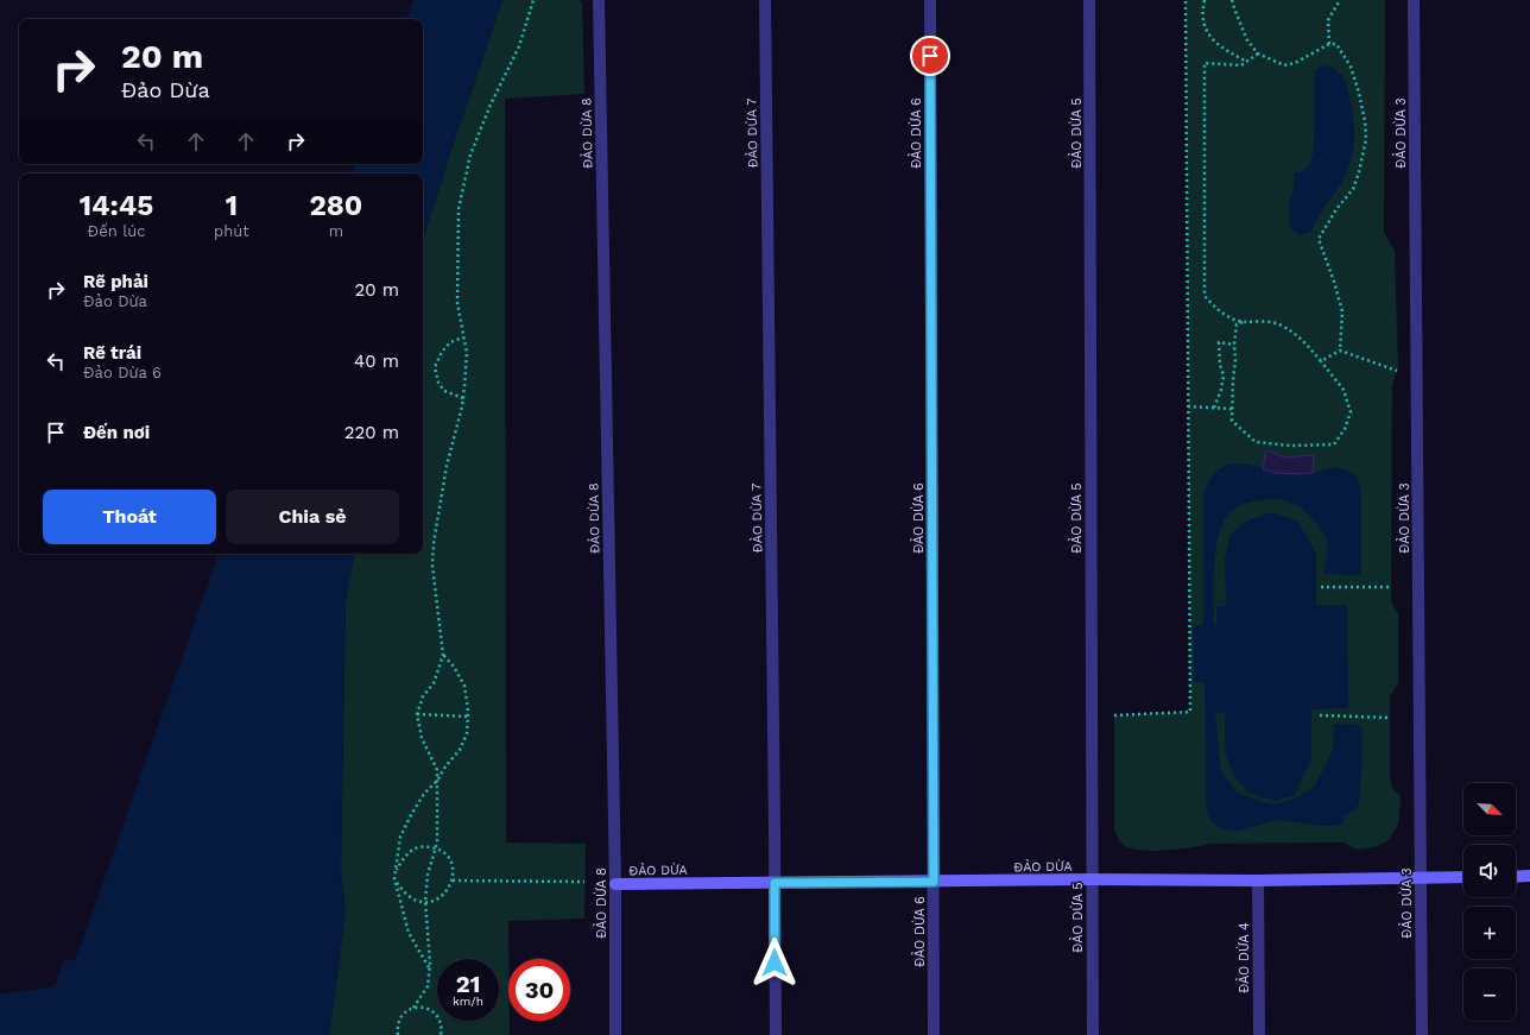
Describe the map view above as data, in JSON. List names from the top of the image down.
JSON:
{
  "streets": {
    "street": [
      "ĐẢO DỪA 8",
      "ĐẢO DỪA 7",
      "ĐẢO DỪA 6",
      "ĐẢO DỪA 5",
      "ĐẢO DỪA 3",
      "ĐẢO DỪA",
      "ĐẢO DỪA 4"
    ]
  },
  "crossings": [
    ["ĐẢO DỪA 8", "ĐẢO DỪA"],
    ["ĐẢO DỪA 7", "ĐẢO DỪA"],
    ["ĐẢO DỪA 6", "ĐẢO DỪA"],
    ["ĐẢO DỪA 5", "ĐẢO DỪA"],
    ["ĐẢO DỪA 3", "ĐẢO DỪA"],
    ["ĐẢO DỪA", "ĐẢO DỪA 4"]
  ],
  "north": "bottom right",
  "page": {
    "turn": ["20 m", "Đảo Dừa"],
    "eta": [
      "14:45",
      "Đến lúc",
      "1",
      "phút",
      "280",
      "m"
    ],
    "list": [
      {
        "name": "Rẽ phải",
        "note": "Đảo Dừa",
        "value": "20 m"
      },
      {
        "name": "Rẽ trái",
        "note": "Đảo Dừa 6",
        "value": "40 m"
      },
      {
        "name": "Đến nơi",
        "value": "220 m"
      }
    ],
    "buttons": ["Thoát", "Chia sẻ"],
    "map_buttons": ["+", "−"],
    "speed": "21 km/h",
    "limit": "30"
  }
}
